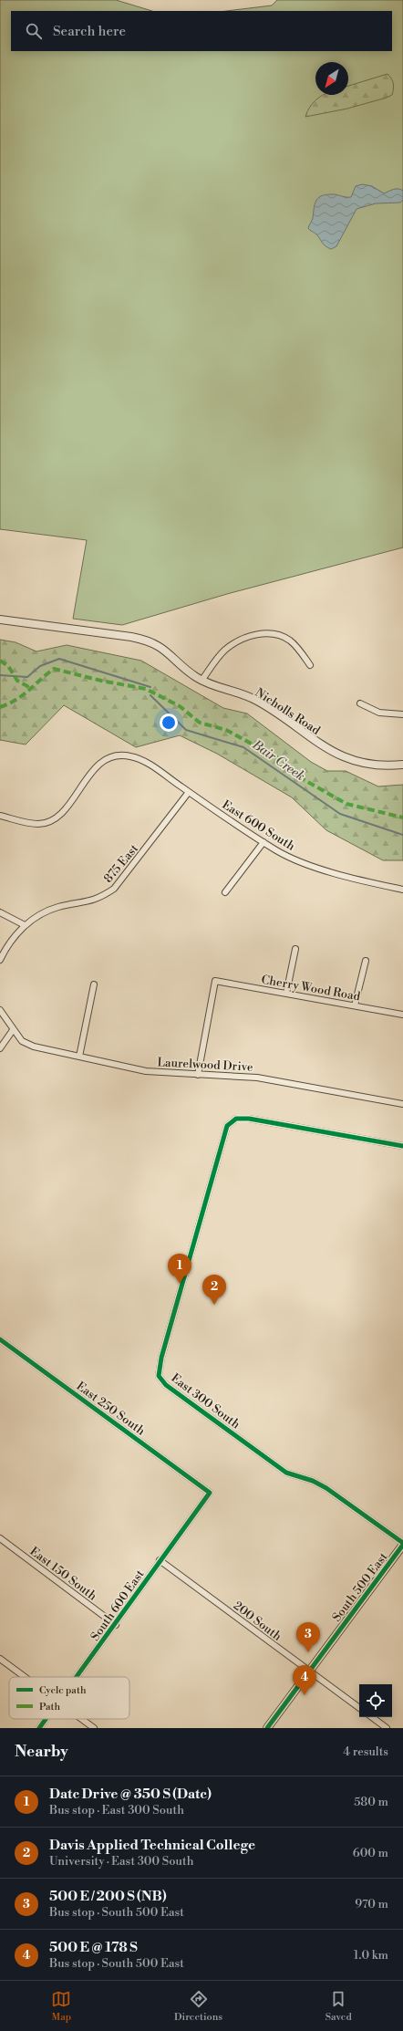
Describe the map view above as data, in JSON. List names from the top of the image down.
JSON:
{
  "streets": {
    "street": [
      "Nicholls Road",
      "East 600 South",
      "875 East",
      "Cherry Wood Road",
      "Laurelwood Drive",
      "East 300 South",
      "East 250 South",
      "East 150 South",
      "South 500 East",
      "South 600 East",
      "200 South"
    ]
  },
  "crossings": [
    ["East 600 South", "875 East"],
    ["Cherry Wood Road", "Laurelwood Drive"],
    ["East 300 South", "South 500 East"],
    ["East 250 South", "South 600 East"],
    ["East 150 South", "South 600 East"],
    ["South 500 East", "200 South"],
    ["South 600 East", "200 South"]
  ],
  "water": ["Bair Creek"],
  "legend": ["Cycle path", "Path"],
  "north": "bottom left",
  "page": {
    "search": "Search here",
    "pins": [
      "1",
      "2",
      "3",
      "4"
    ],
    "heading": ["Nearby", "4 results"],
    "list": [
      {
        "mark": "1",
        "name": "Datc Drive @ 350 S (Datc)",
        "note": "Bus stop · East 300 South",
        "value": "580 m"
      },
      {
        "mark": "2",
        "name": "Davis Applied Technical College",
        "note": "University · East 300 South",
        "value": "600 m"
      },
      {
        "mark": "3",
        "name": "500 E / 200 S (NB)",
        "note": "Bus stop · South 500 East",
        "value": "970 m"
      },
      {
        "mark": "4",
        "name": "500 E @ 178 S",
        "note": "Bus stop · South 500 East",
        "value": "1.0 km"
      }
    ],
    "nav": ["Map", "Directions", "Saved"]
  }
}
